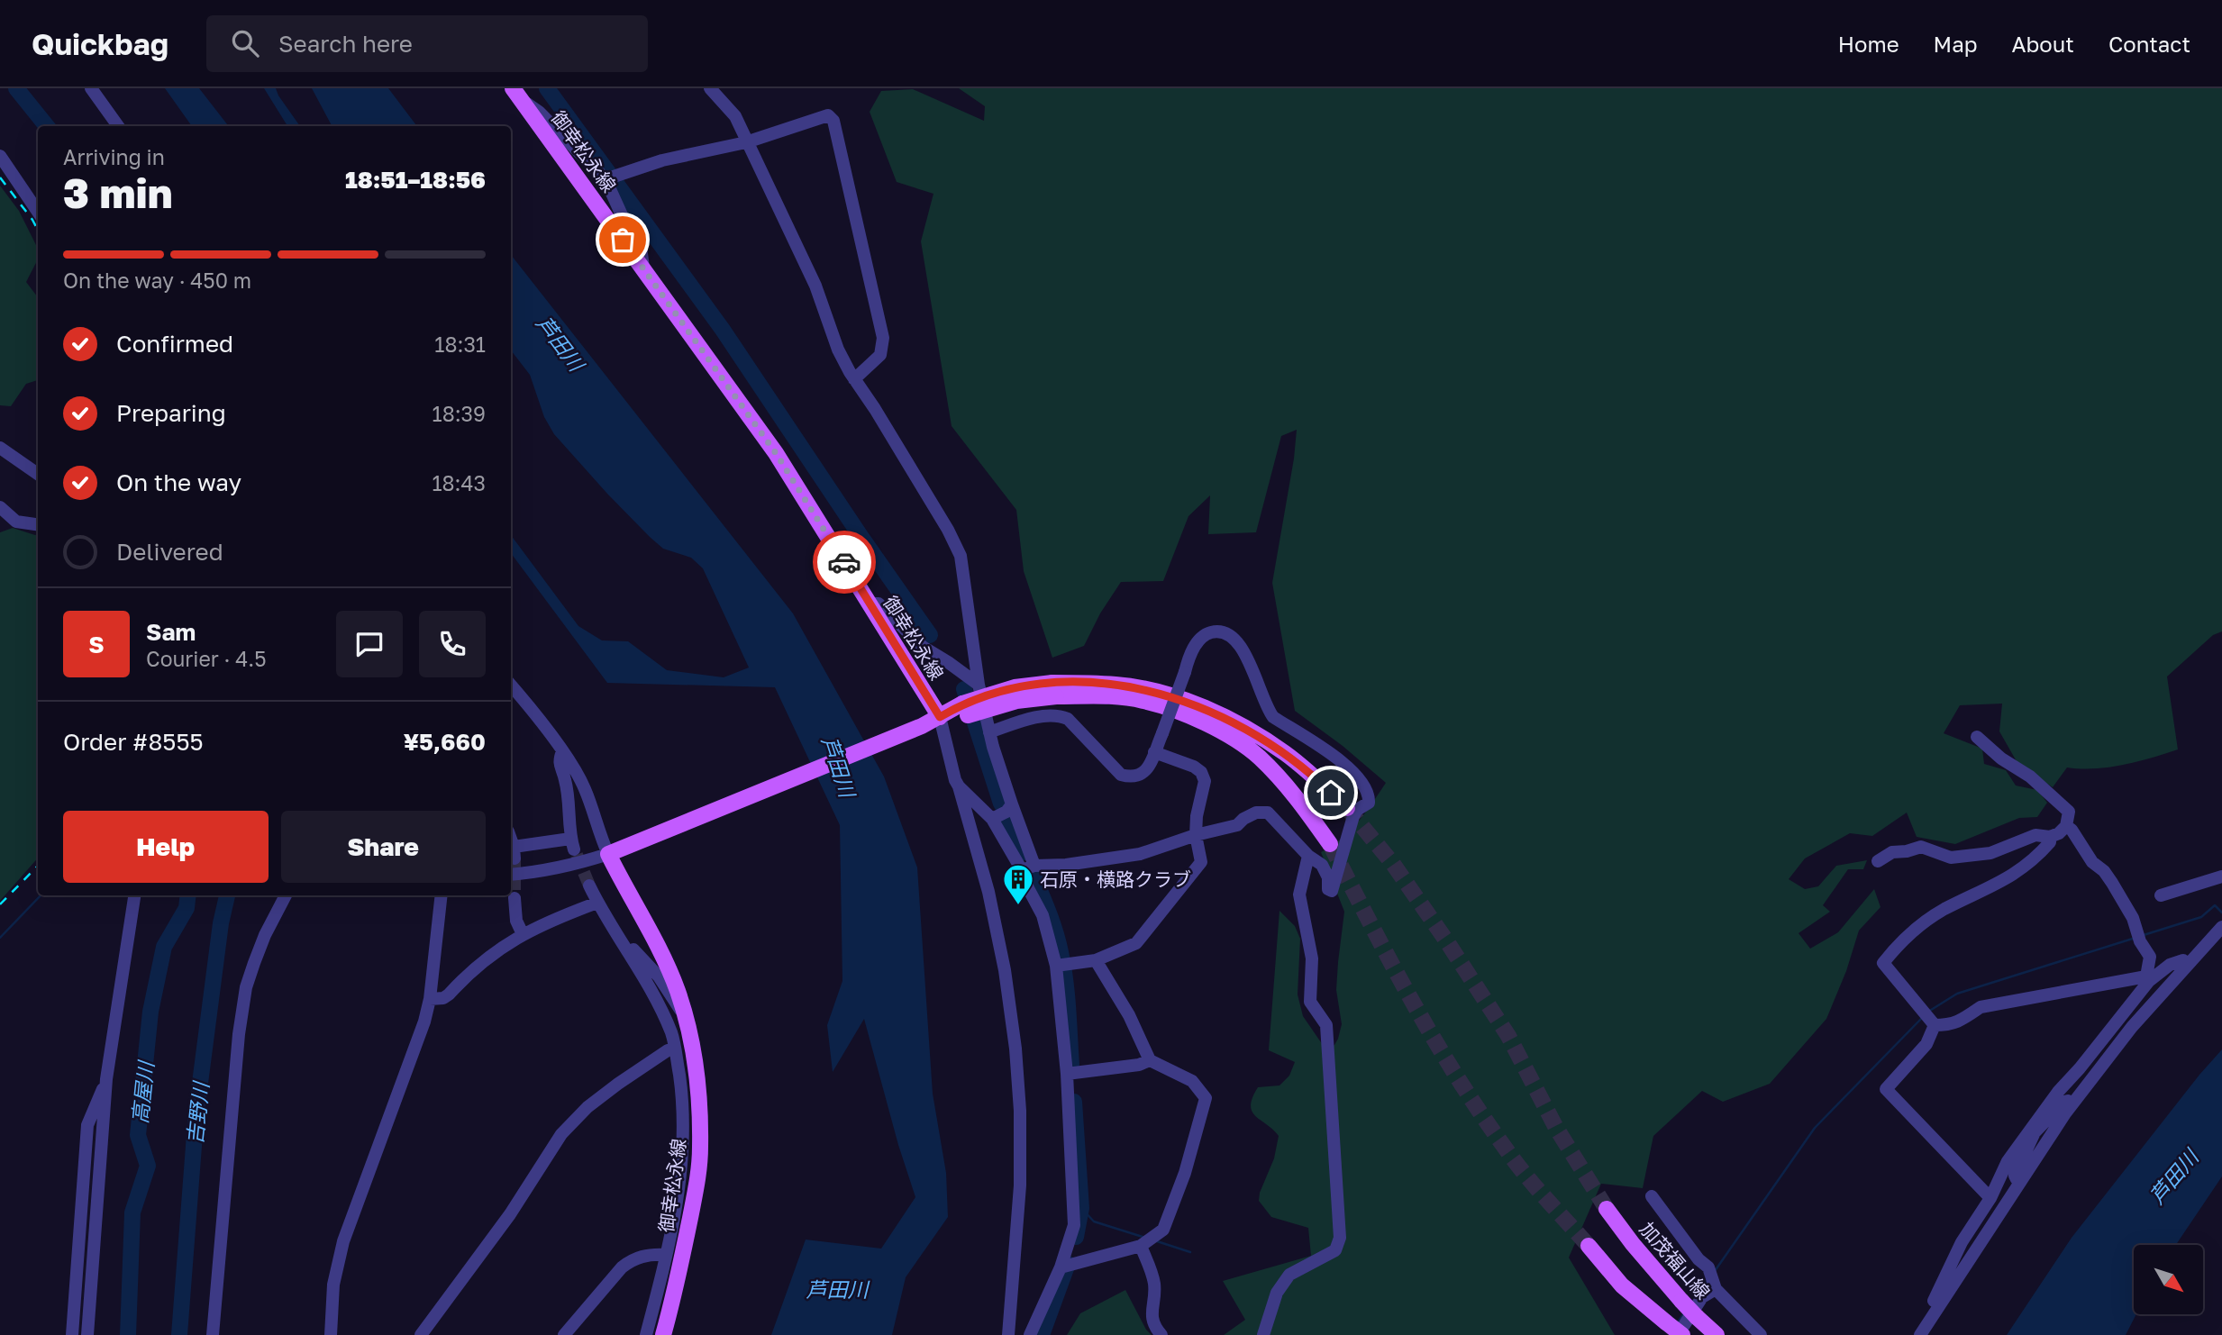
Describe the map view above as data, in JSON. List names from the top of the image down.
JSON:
{
  "streets": {
    "main road": ["御幸松永線", "加茂福山線"]
  },
  "water": ["芦田川", "高屋川", "吉野川"],
  "places": {
    "building": ["石原・横路クラブ"]
  },
  "north": "bottom right",
  "page": {
    "header": "Quickbag",
    "search": "Search here",
    "nav": [
      "Home",
      "Map",
      "About",
      "Contact"
    ],
    "heading": ["3 min", "Arriving in", "18:51–18:56"],
    "panel": [
      "Sam",
      "Courier · 4.5",
      "Order #8555",
      "¥5,660"
    ],
    "bar": "On the way · 450 m",
    "list": [
      ["Confirmed", "18:31"],
      ["Preparing", "18:39"],
      ["On the way", "18:43"],
      "Delivered"
    ],
    "round": "S",
    "buttons": ["Help", "Share"]
  }
}
